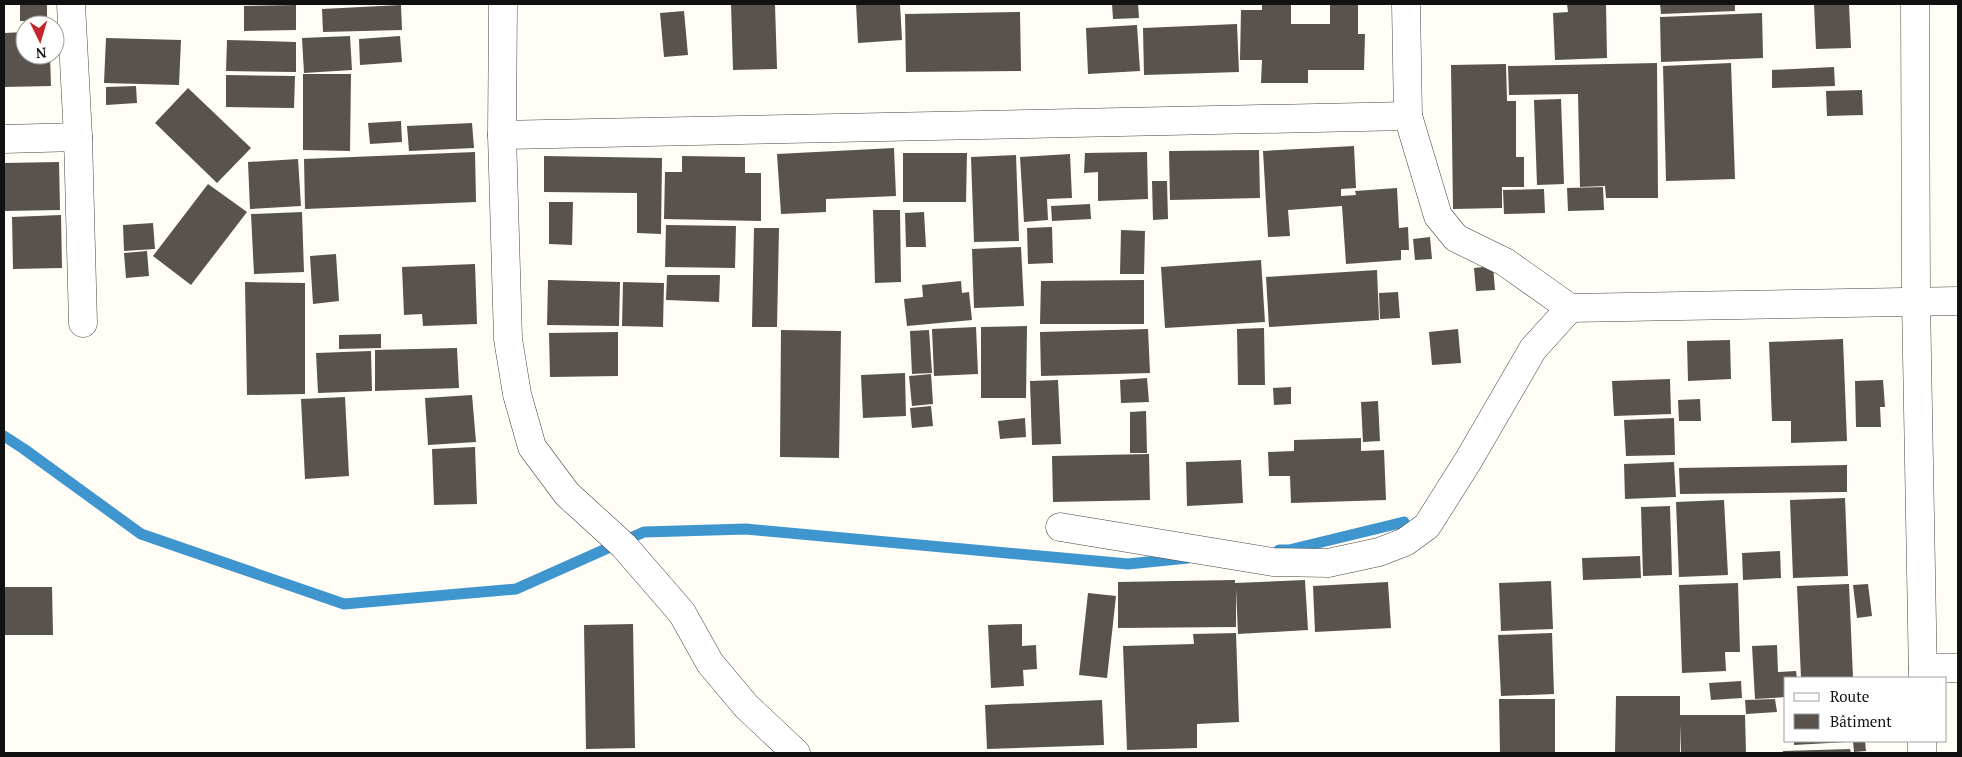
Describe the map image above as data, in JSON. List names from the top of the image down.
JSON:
{
  "legend": ["Route", "Bâtiment"],
  "north": "bottom"
}
